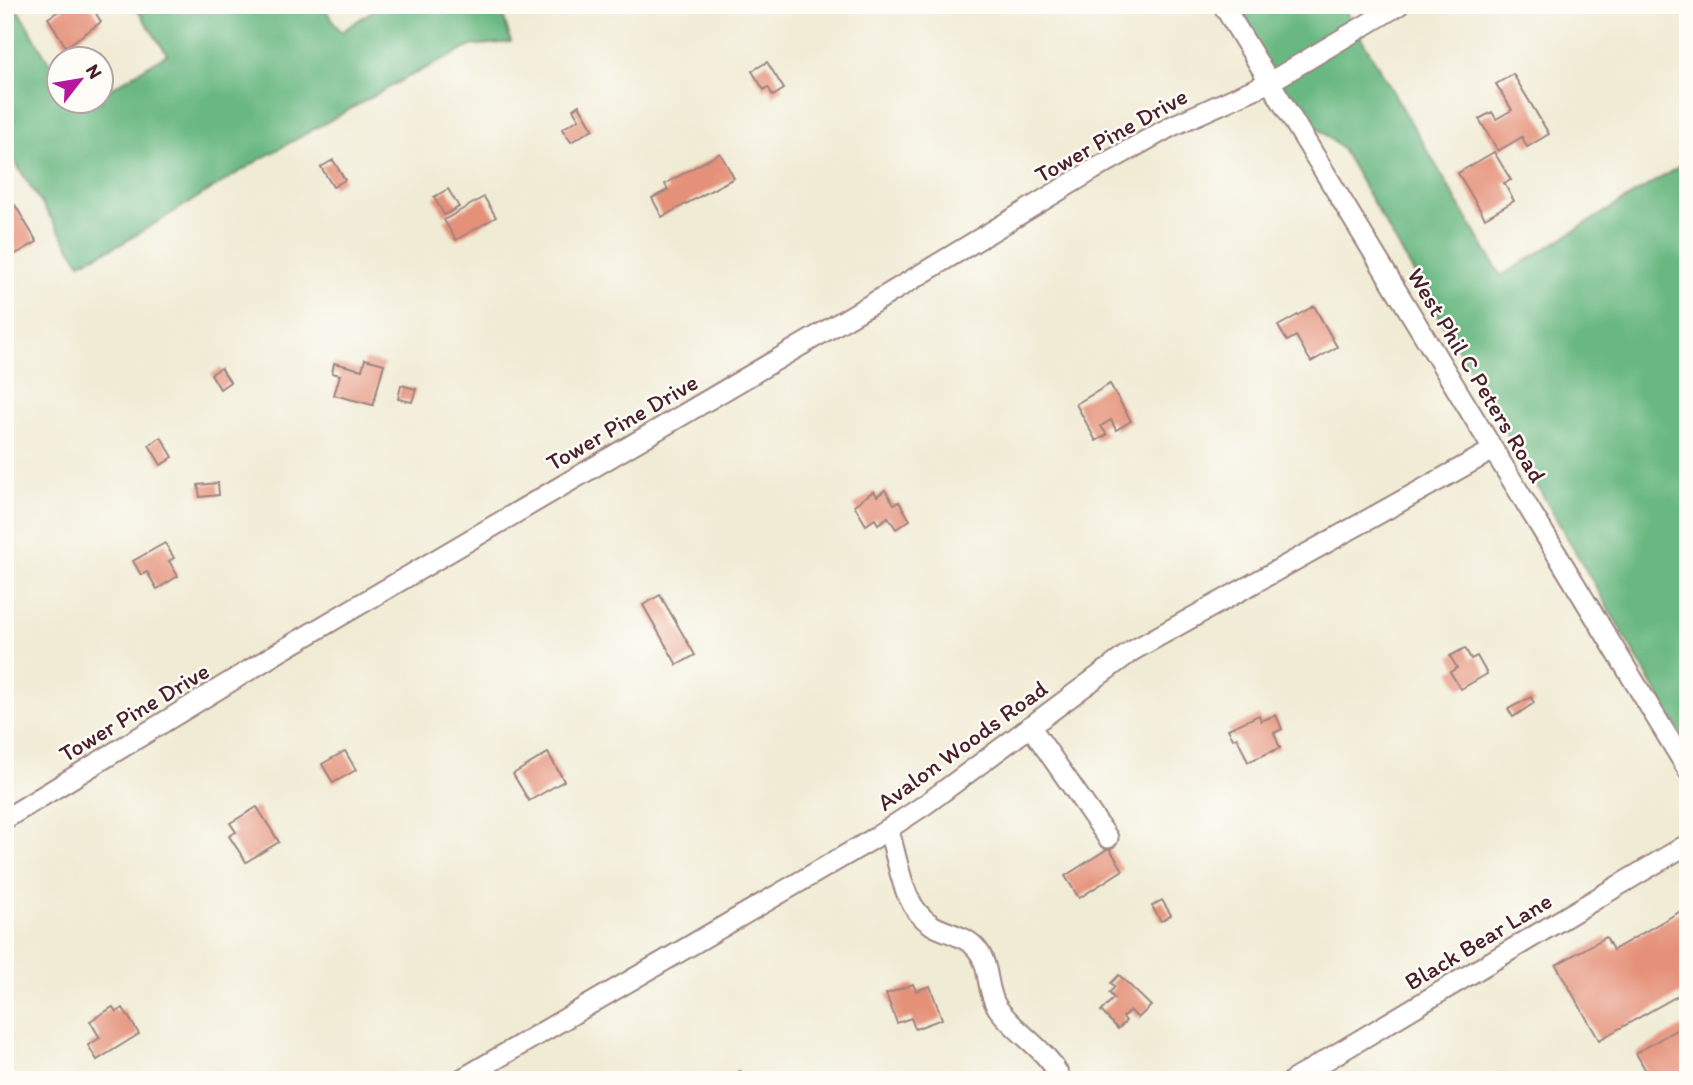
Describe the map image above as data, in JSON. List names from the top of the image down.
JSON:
{
  "streets": {
    "street": [
      "Tower Pine Drive",
      "West Phil C Peters Road",
      "Avalon Woods Road",
      "Black Bear Lane"
    ]
  },
  "crossings": [
    ["Tower Pine Drive", "West Phil C Peters Road"],
    ["West Phil C Peters Road", "Avalon Woods Road"]
  ],
  "north": "top right"
}
